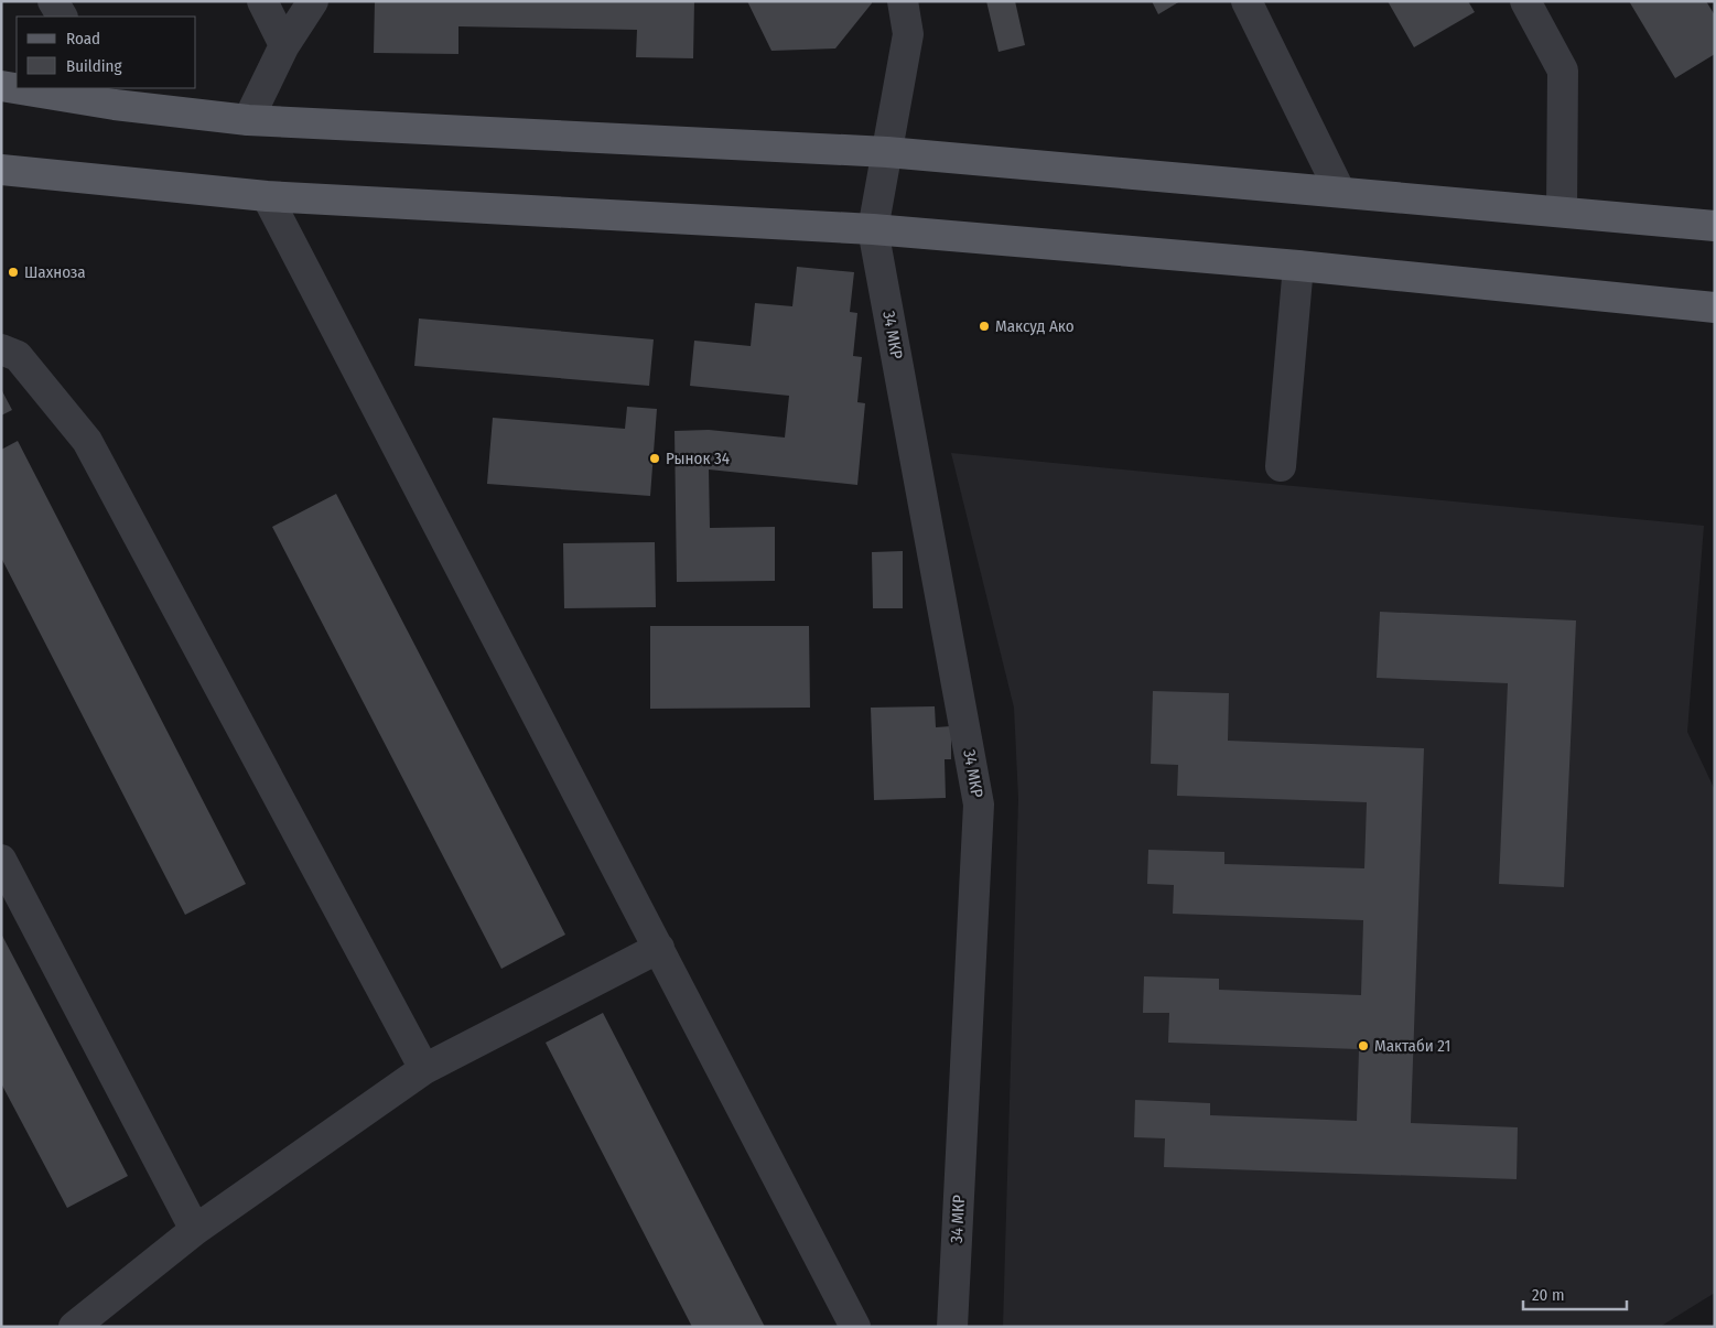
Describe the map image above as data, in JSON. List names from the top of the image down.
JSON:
{
  "streets": {
    "street": ["34 МКР"]
  },
  "places": [
    "Шахноза",
    "Максуд Ако",
    "Рынок 34",
    "Мактаби 21"
  ],
  "legend": ["Road", "Building"],
  "scale_bar": "20 m"
}
